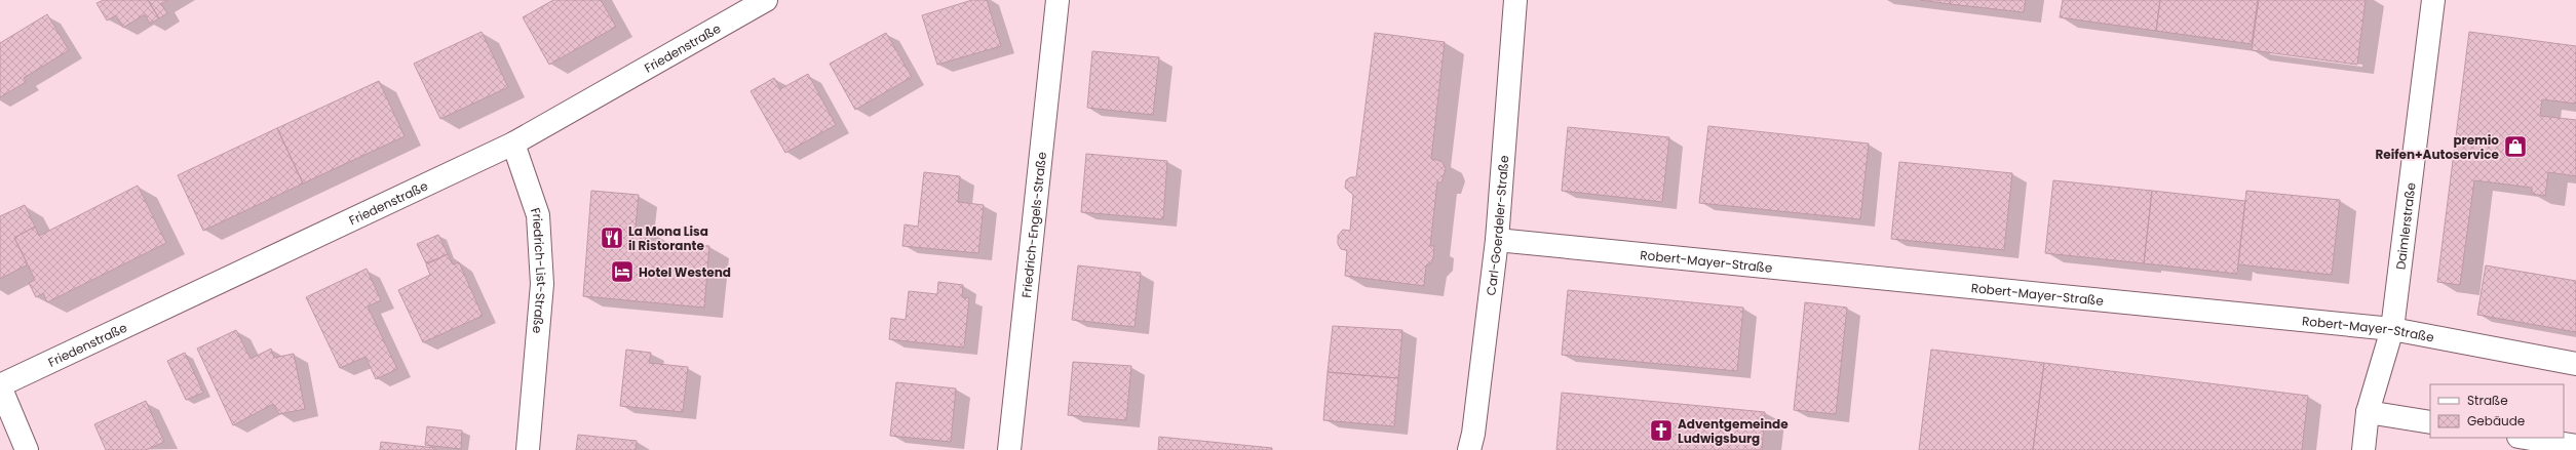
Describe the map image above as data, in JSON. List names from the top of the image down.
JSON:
{
  "streets": {
    "street": [
      "Friedenstraße",
      "Friedrich-Engels-Straße",
      "Carl-Goerdeler-Straße",
      "Daimlerstraße",
      "Robert-Mayer-Straße",
      "Friedrich-List-Straße"
    ]
  },
  "crossings": [
    ["Friedenstraße", "Friedrich-List-Straße"],
    ["Carl-Goerdeler-Straße", "Robert-Mayer-Straße"],
    ["Daimlerstraße", "Robert-Mayer-Straße"]
  ],
  "places": {
    "shop": ["premio Reifen+Autoservice"],
    "restaurant": ["La Mona Lisa il Ristorante"],
    "hotel": ["Hotel Westend"],
    "church": ["Adventgemeinde Ludwigsburg"]
  },
  "legend": ["Straße", "Gebäude"]
}
